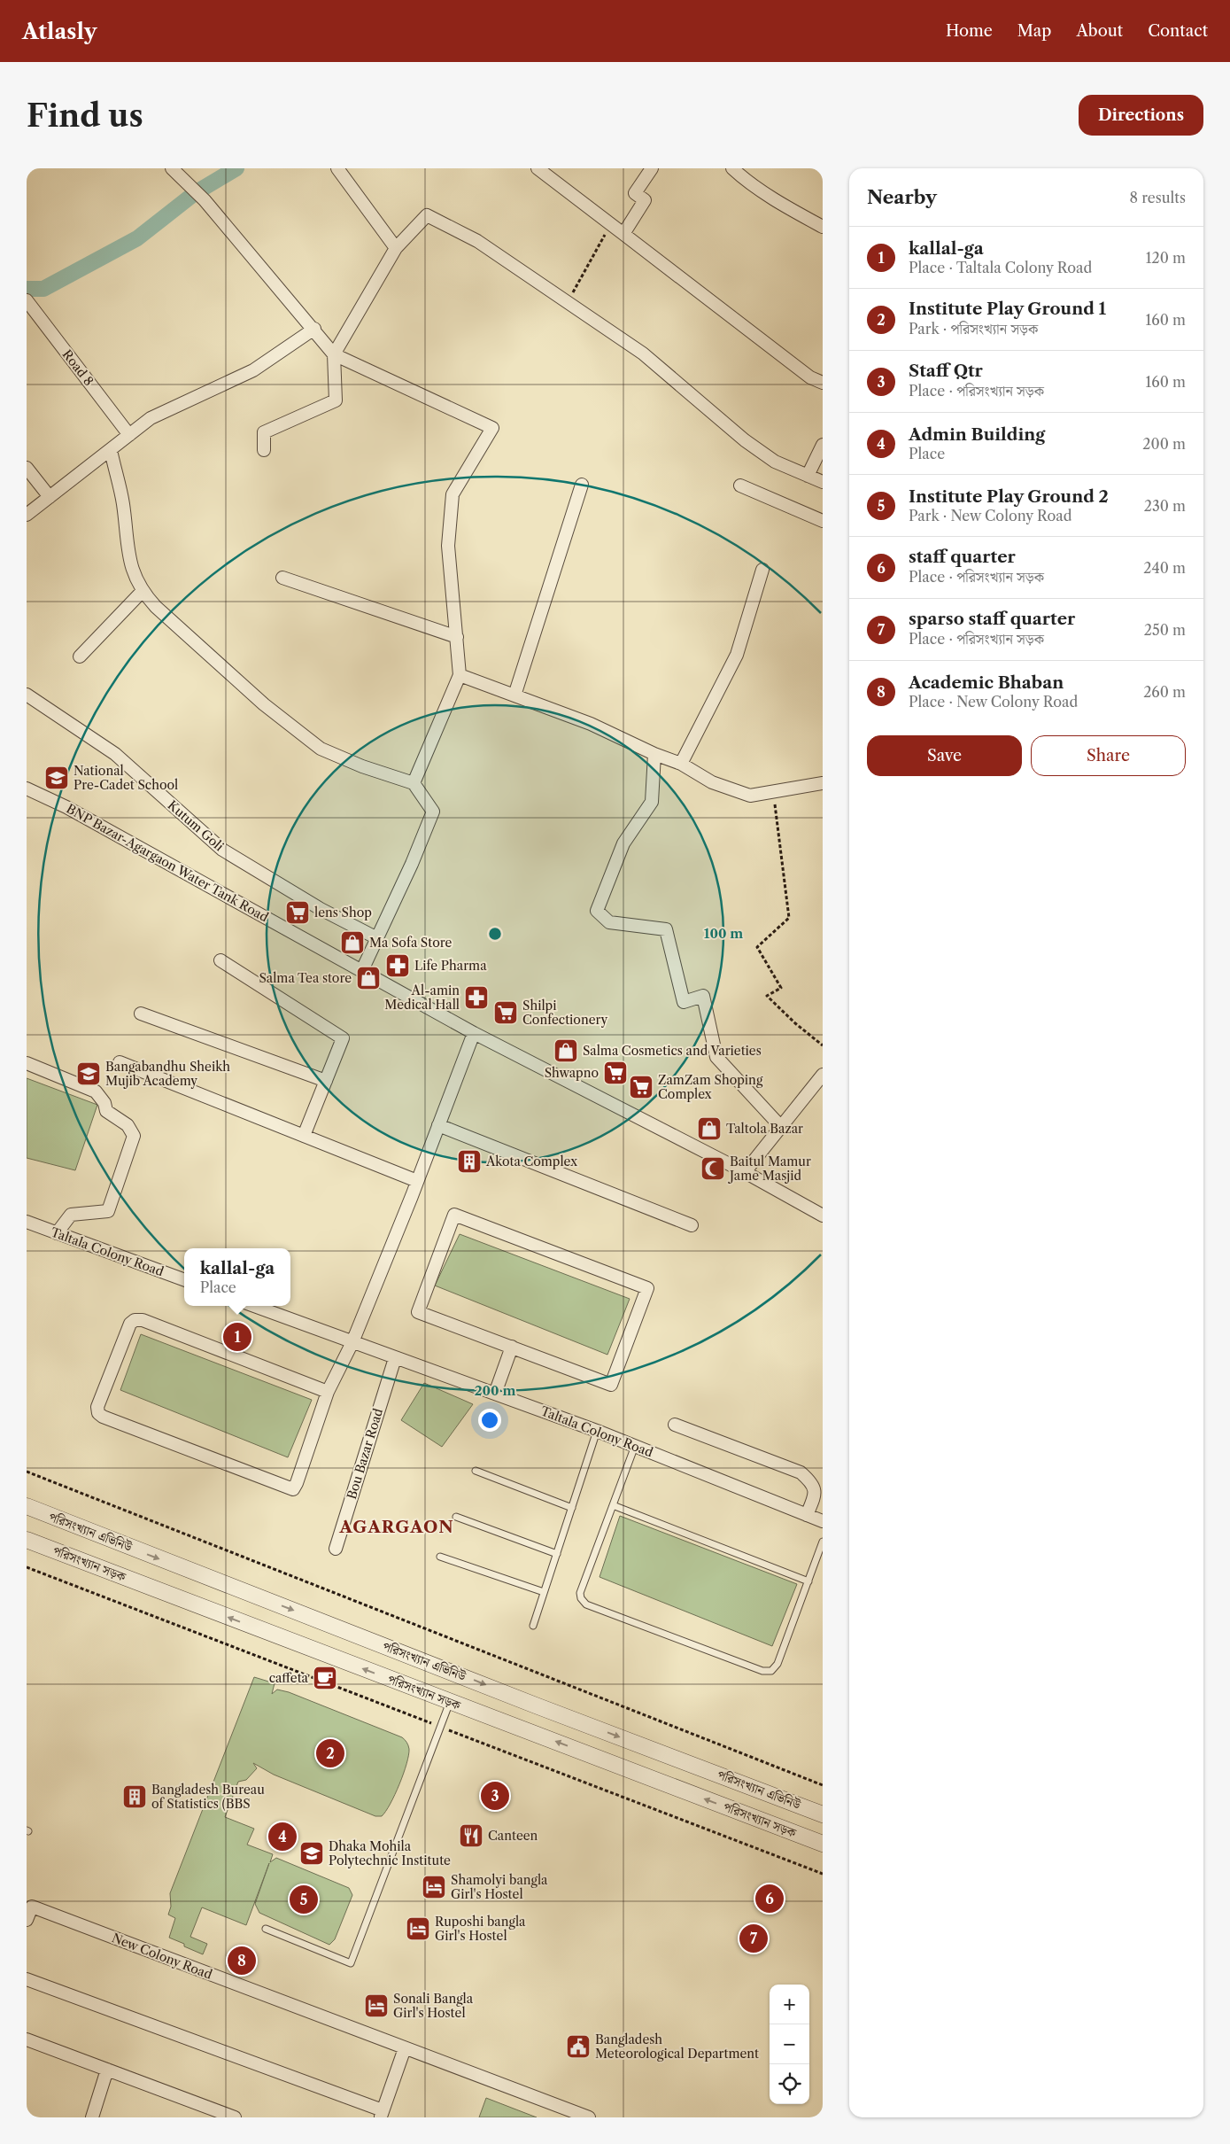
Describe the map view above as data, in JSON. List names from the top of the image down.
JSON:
{
  "streets": {
    "street": [
      "Road 8",
      "Kutum Goli",
      "BNP Bazar-Agargaon Water Tank Road",
      "Taltala Colony Road",
      "Bou Bazar Road",
      "পরিসংখ্যান এভিনিউ",
      "পরিসংখ্যান সড়ক",
      "New Colony Road"
    ]
  },
  "crossings": [
    ["Taltala Colony Road", "Bou Bazar Road"]
  ],
  "one_way": ["পরিসংখ্যান এভিনিউ", "পরিসংখ্যান সড়ক"],
  "districts": ["AGARGAON"],
  "places": {
    "school or university": ["National Pre-Cadet School", "Bangabandhu Sheikh Mujib Academy", "Dhaka Mohila Polytechnic Institute"],
    "supermarket": [
      "lens Shop",
      "Shilpi Confectionery",
      "Shwapno",
      "ZamZam Shoping Complex"
    ],
    "shop": [
      "Ma Sofa Store",
      "Salma Tea store",
      "Salma Cosmetics and Varieties",
      "Taltola Bazar"
    ],
    "pharmacy": ["Life Pharma", "Al-amin Medical Hall"],
    "building": ["Akota Complex", "Bangladesh Bureau of Statistics (BBS"],
    "mosque": ["Baitul Mamur Jame Masjid"],
    "cafe": ["caffeta"],
    "restaurant": ["Canteen"],
    "hotel": ["Shamolyi bangla Girl's Hostel", "Ruposhi bangla Girl's Hostel", "Sonali Bangla Girl's Hostel"],
    "public building": ["Bangladesh Meteorological Department"]
  },
  "page": {
    "header": "Atlasly",
    "nav": [
      "Home",
      "Map",
      "About",
      "Contact"
    ],
    "buttons": [
      "Directions",
      ["Save", "Share"]
    ],
    "title": "Find us",
    "heading": ["Nearby", "8 results"],
    "list": [
      {
        "mark": "1",
        "name": "kallal-ga",
        "note": "Place · Taltala Colony Road",
        "value": "120 m"
      },
      {
        "mark": "2",
        "name": "Institute Play Ground 1",
        "note": "Park · পরিসংখ্যান সড়ক",
        "value": "160 m"
      },
      {
        "mark": "3",
        "name": "Staff Qtr",
        "note": "Place · পরিসংখ্যান সড়ক",
        "value": "160 m"
      },
      {
        "mark": "4",
        "name": "Admin Building",
        "note": "Place",
        "value": "200 m"
      },
      {
        "mark": "5",
        "name": "Institute Play Ground 2",
        "note": "Park · New Colony Road",
        "value": "230 m"
      },
      {
        "mark": "6",
        "name": "staff quarter",
        "note": "Place · পরিসংখ্যান সড়ক",
        "value": "240 m"
      },
      {
        "mark": "7",
        "name": "sparso staff quarter",
        "note": "Place · পরিসংখ্যান সড়ক",
        "value": "250 m"
      },
      {
        "mark": "8",
        "name": "Academic Bhaban",
        "note": "Place · New Colony Road",
        "value": "260 m"
      }
    ],
    "popup": ["kallal-ga", "Place"],
    "pins": [
      "1",
      "2",
      "3",
      "4",
      "6",
      "5",
      "7",
      "8"
    ],
    "map_buttons": ["+", "−"]
  },
  "rings": ["100 m", "200 m"]
}
